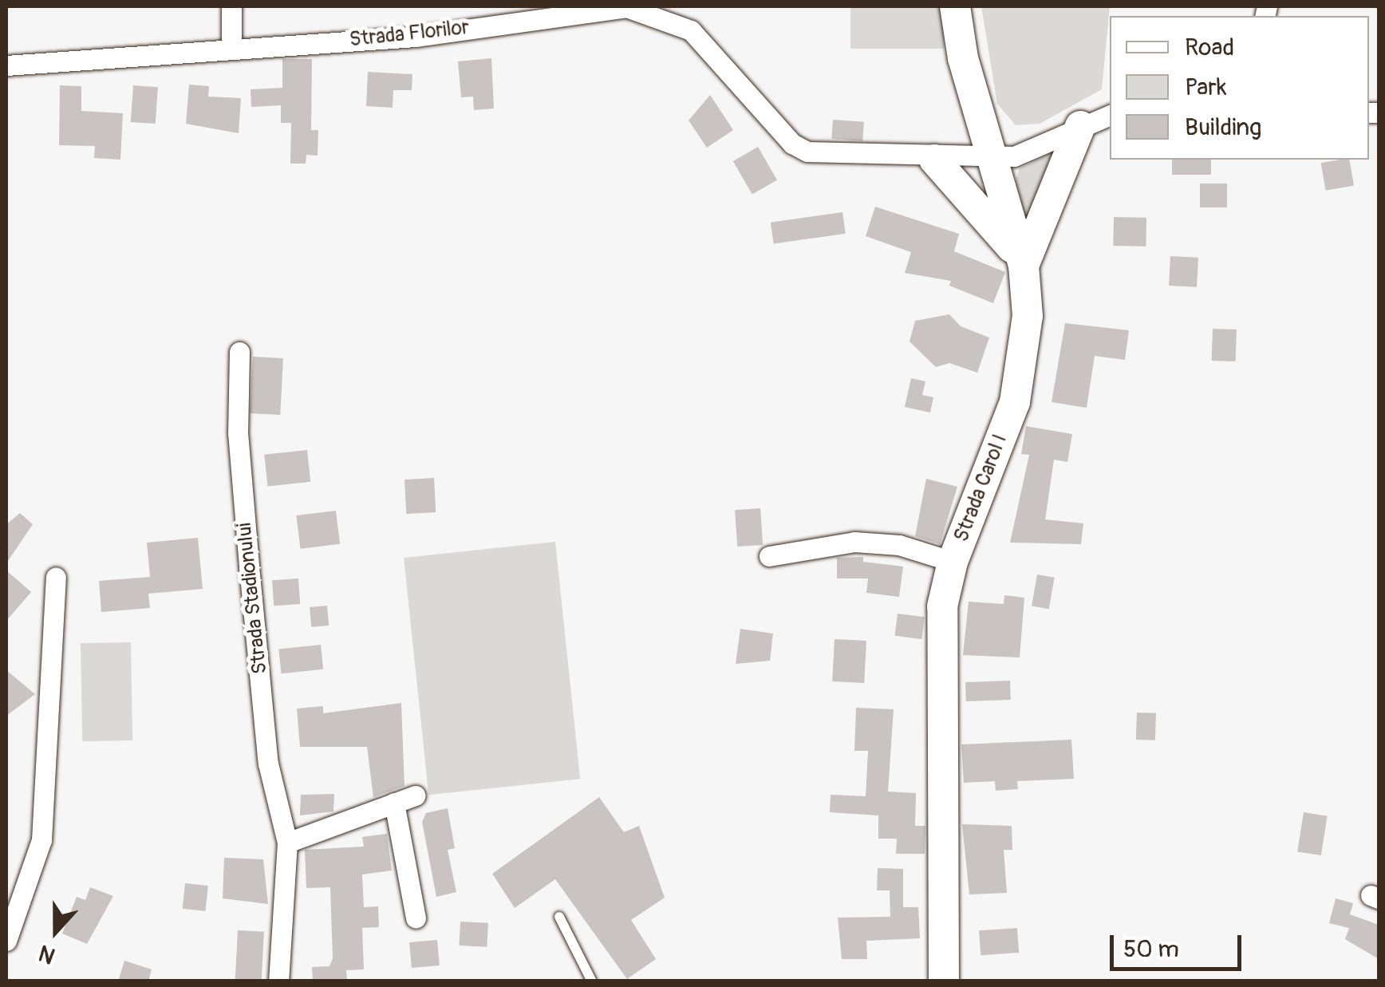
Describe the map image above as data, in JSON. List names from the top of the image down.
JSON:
{
  "streets": {
    "main road": ["Strada Carol I"],
    "street": ["Strada Florilor", "Strada Stadionului"]
  },
  "crossings": [
    ["Strada Florilor", "Strada Carol I"]
  ],
  "legend": ["Road", "Park", "Building"],
  "scale_bar": "50 m",
  "north": "bottom"
}
